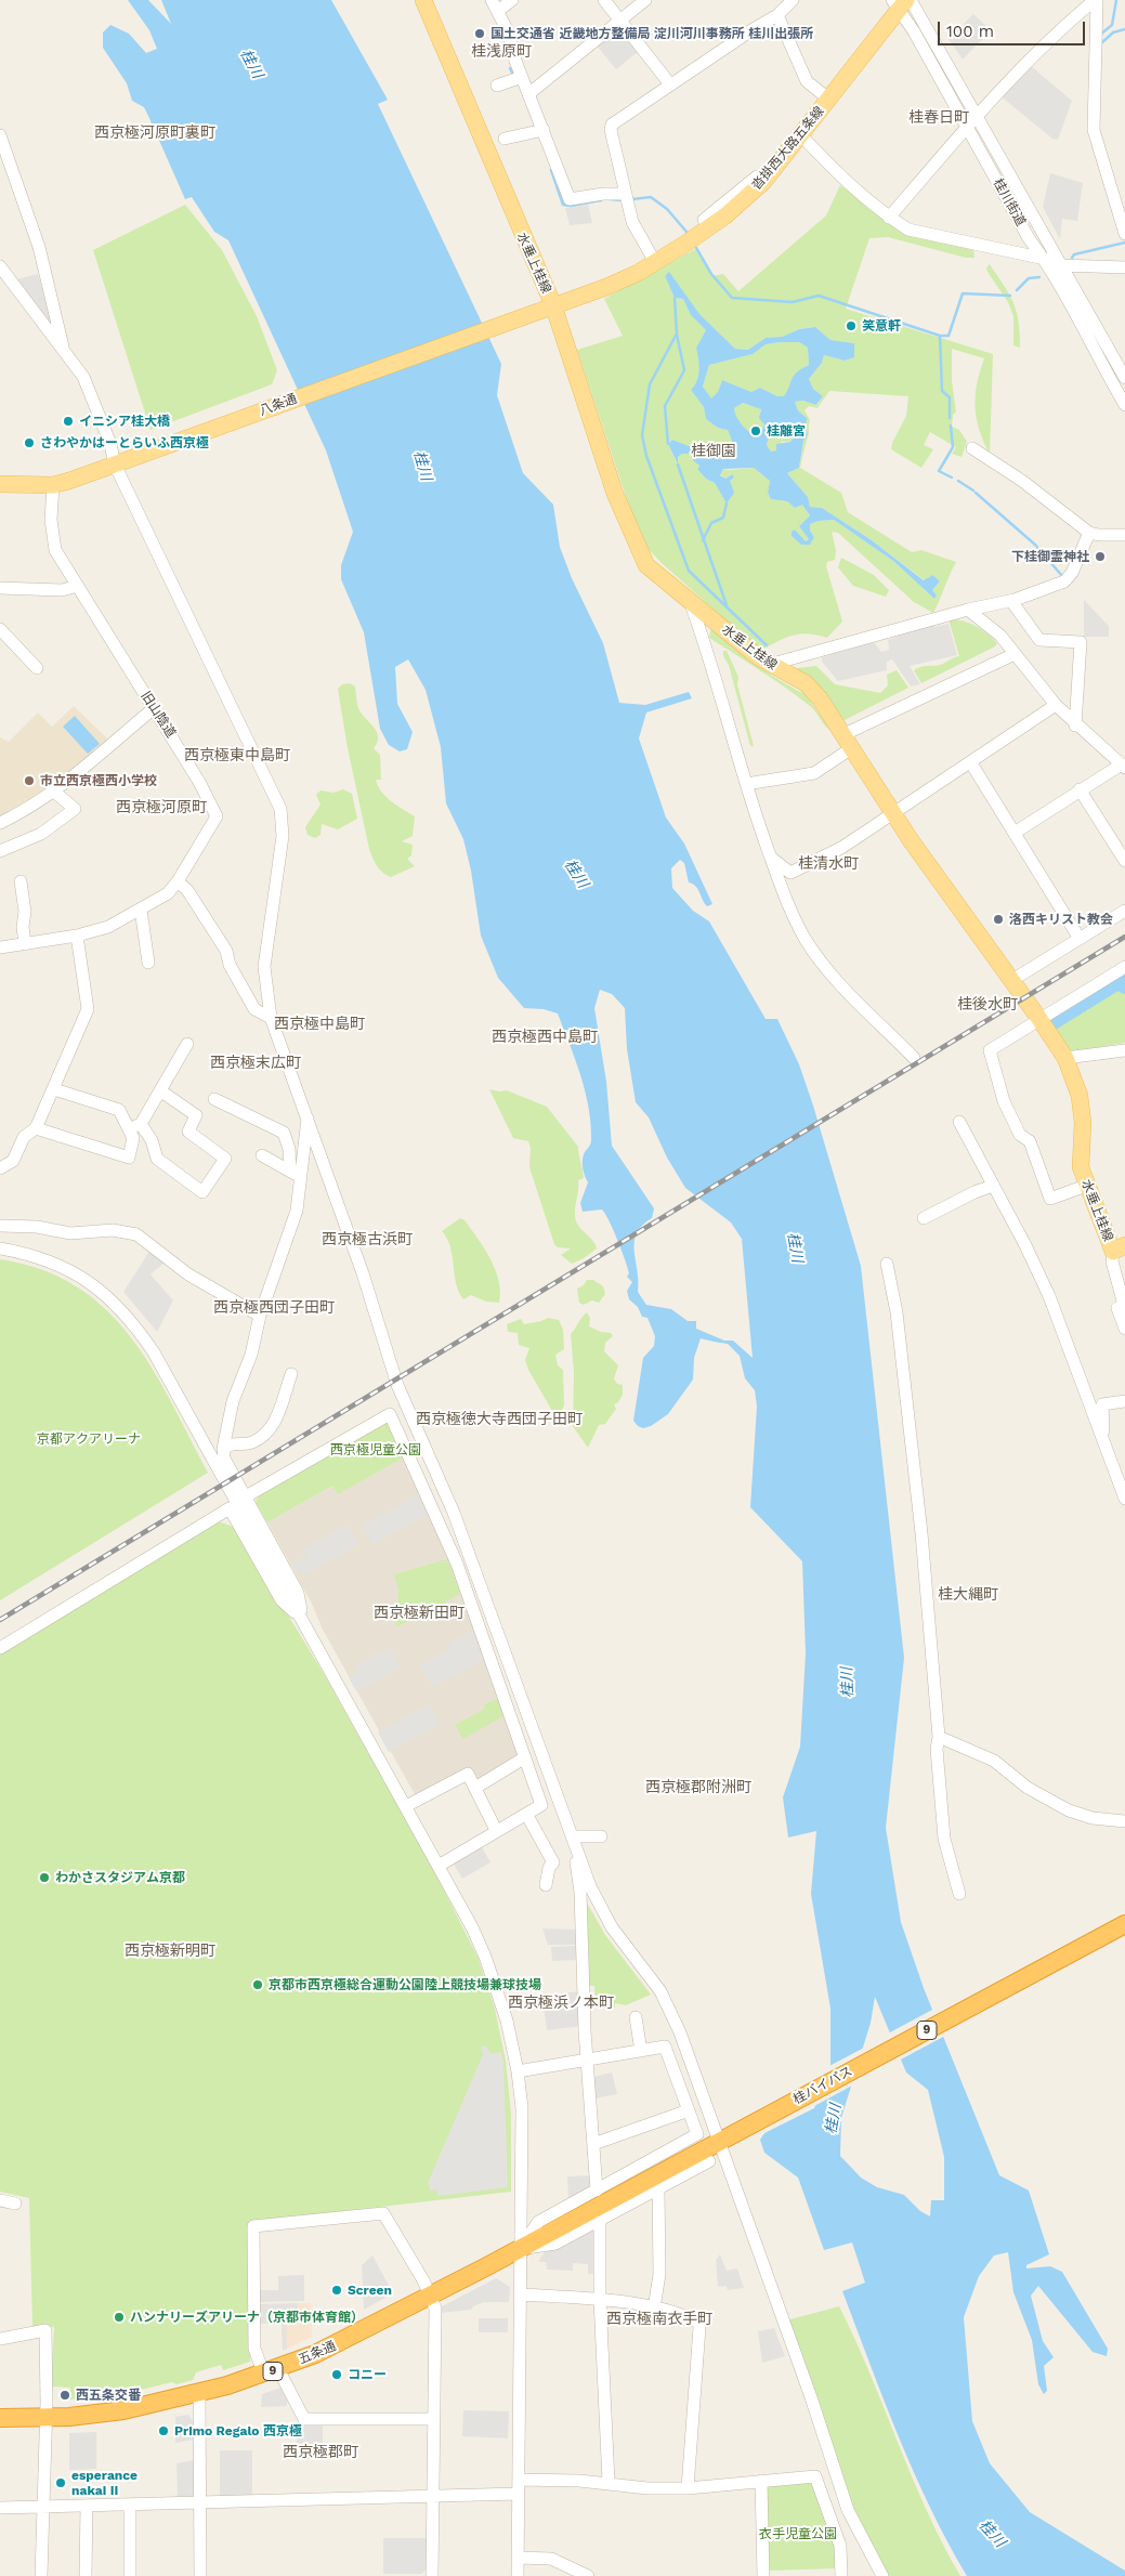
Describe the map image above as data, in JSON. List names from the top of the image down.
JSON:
{
  "streets": {
    "highway": ["9", "桂バイパス", "五条通"],
    "main road": ["沓掛西大路五条線", "水垂上桂線", "八条通"],
    "street": ["桂川街道", "旧山陰道"]
  },
  "crossings": [
    ["沓掛西大路五条線", "桂川街道"],
    ["沓掛西大路五条線", "水垂上桂線"],
    ["沓掛西大路五条線", "八条通"],
    ["水垂上桂線", "八条通"],
    ["八条通", "旧山陰道"],
    ["桂バイパス", "五条通"]
  ],
  "districts": [
    "桂浅原町",
    "桂春日町",
    "西京極河原町裏町",
    "桂御園",
    "西京極東中島町",
    "西京極河原町",
    "桂清水町",
    "桂後水町",
    "西京極中島町",
    "西京極西中島町",
    "西京極末広町",
    "西京極古浜町",
    "西京極西団子田町",
    "西京極徳大寺西団子田町",
    "桂大縄町",
    "西京極新田町",
    "西京極郡附洲町",
    "西京極新明町",
    "西京極浜ノ本町",
    "西京極南衣手町",
    "西京極郡町"
  ],
  "water": ["桂川"],
  "parks": ["京都アクアリーナ", "西京極児童公園", "衣手児童公園"],
  "places": [
    "国土交通省 近畿地方整備局 淀川河川事務所 桂川出張所",
    "笑意軒",
    "イニシア桂大橋",
    "桂離宮",
    "さわやかはーとらいふ西京極",
    "下桂御霊神社",
    "市立西京極西小学校",
    "洛西キリスト教会",
    "わかさスタジアム京都",
    "京都市西京極総合運動公園陸上競技場兼球技場",
    "Screen",
    "ハンナリーズアリーナ（京都市体育館）",
    "コニー",
    "西五条交番",
    "Primo Regalo 西京極",
    "esperance nakai II"
  ],
  "scale_bar": "100 m"
}
